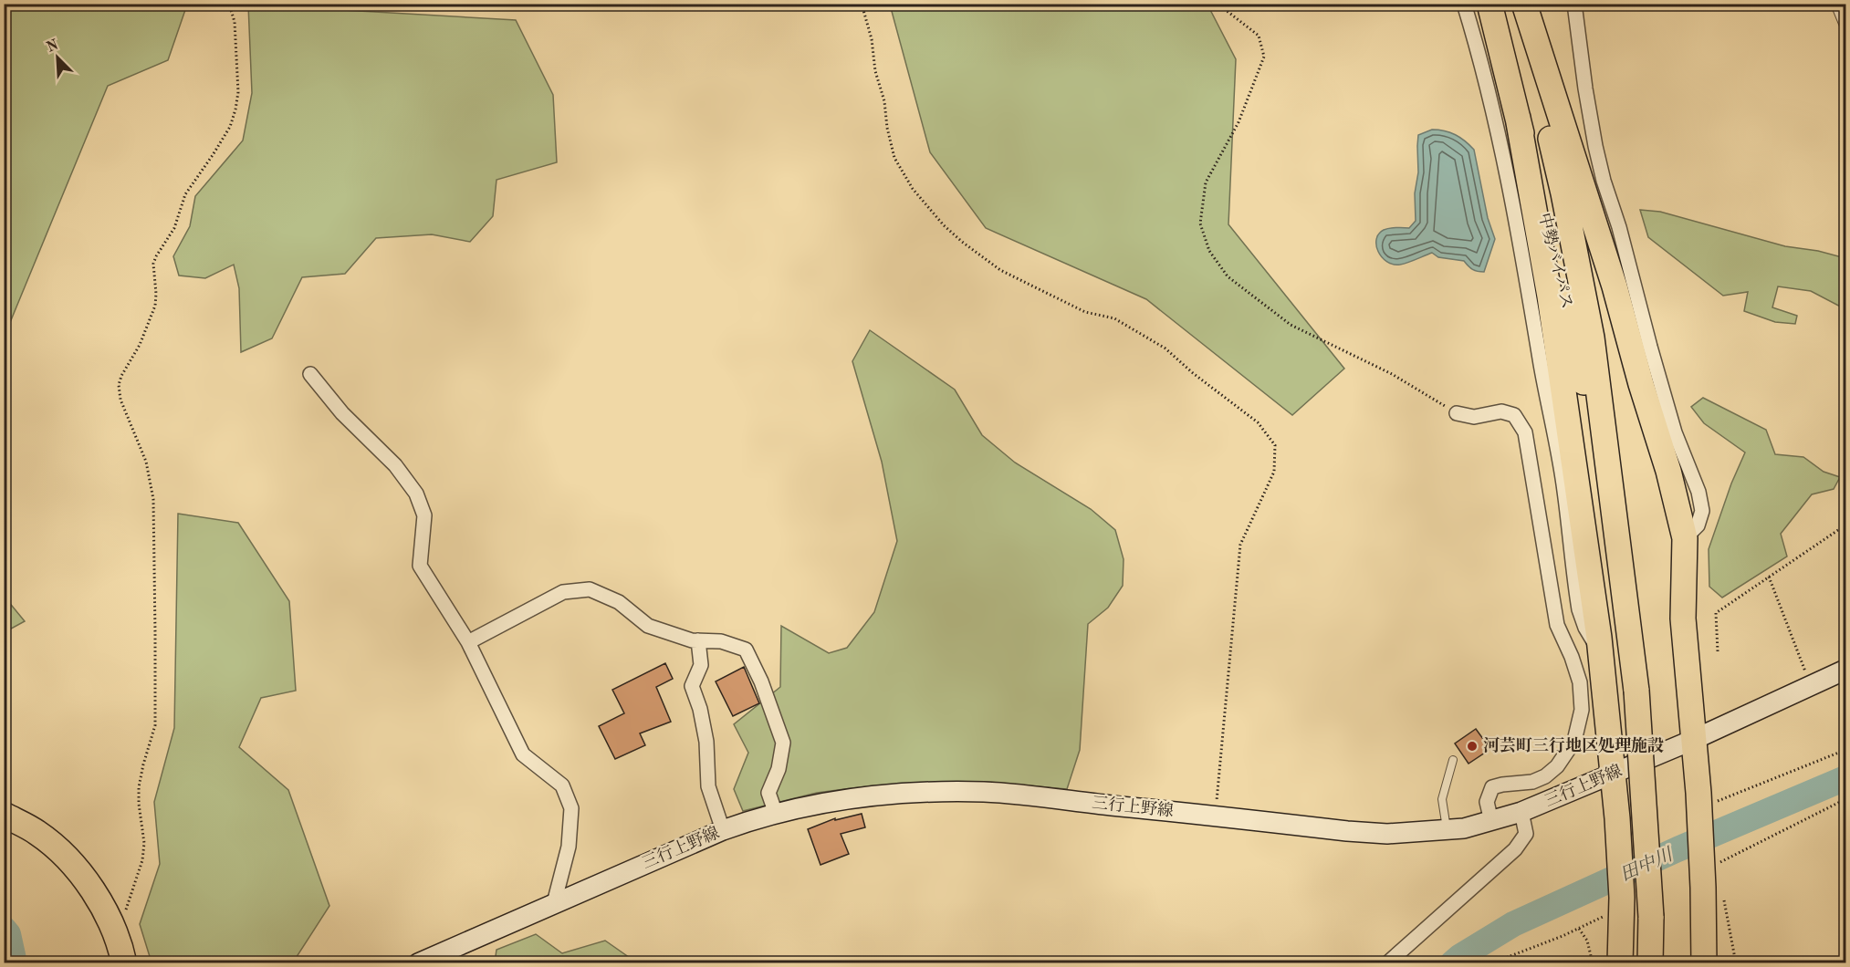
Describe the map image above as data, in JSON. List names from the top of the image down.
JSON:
{
  "streets": {
    "highway": ["中勢バイパス"],
    "main road": ["三行上野線"]
  },
  "water": ["田中川"],
  "places": ["河芸町三行地区処理施設"],
  "north": "top left"
}
